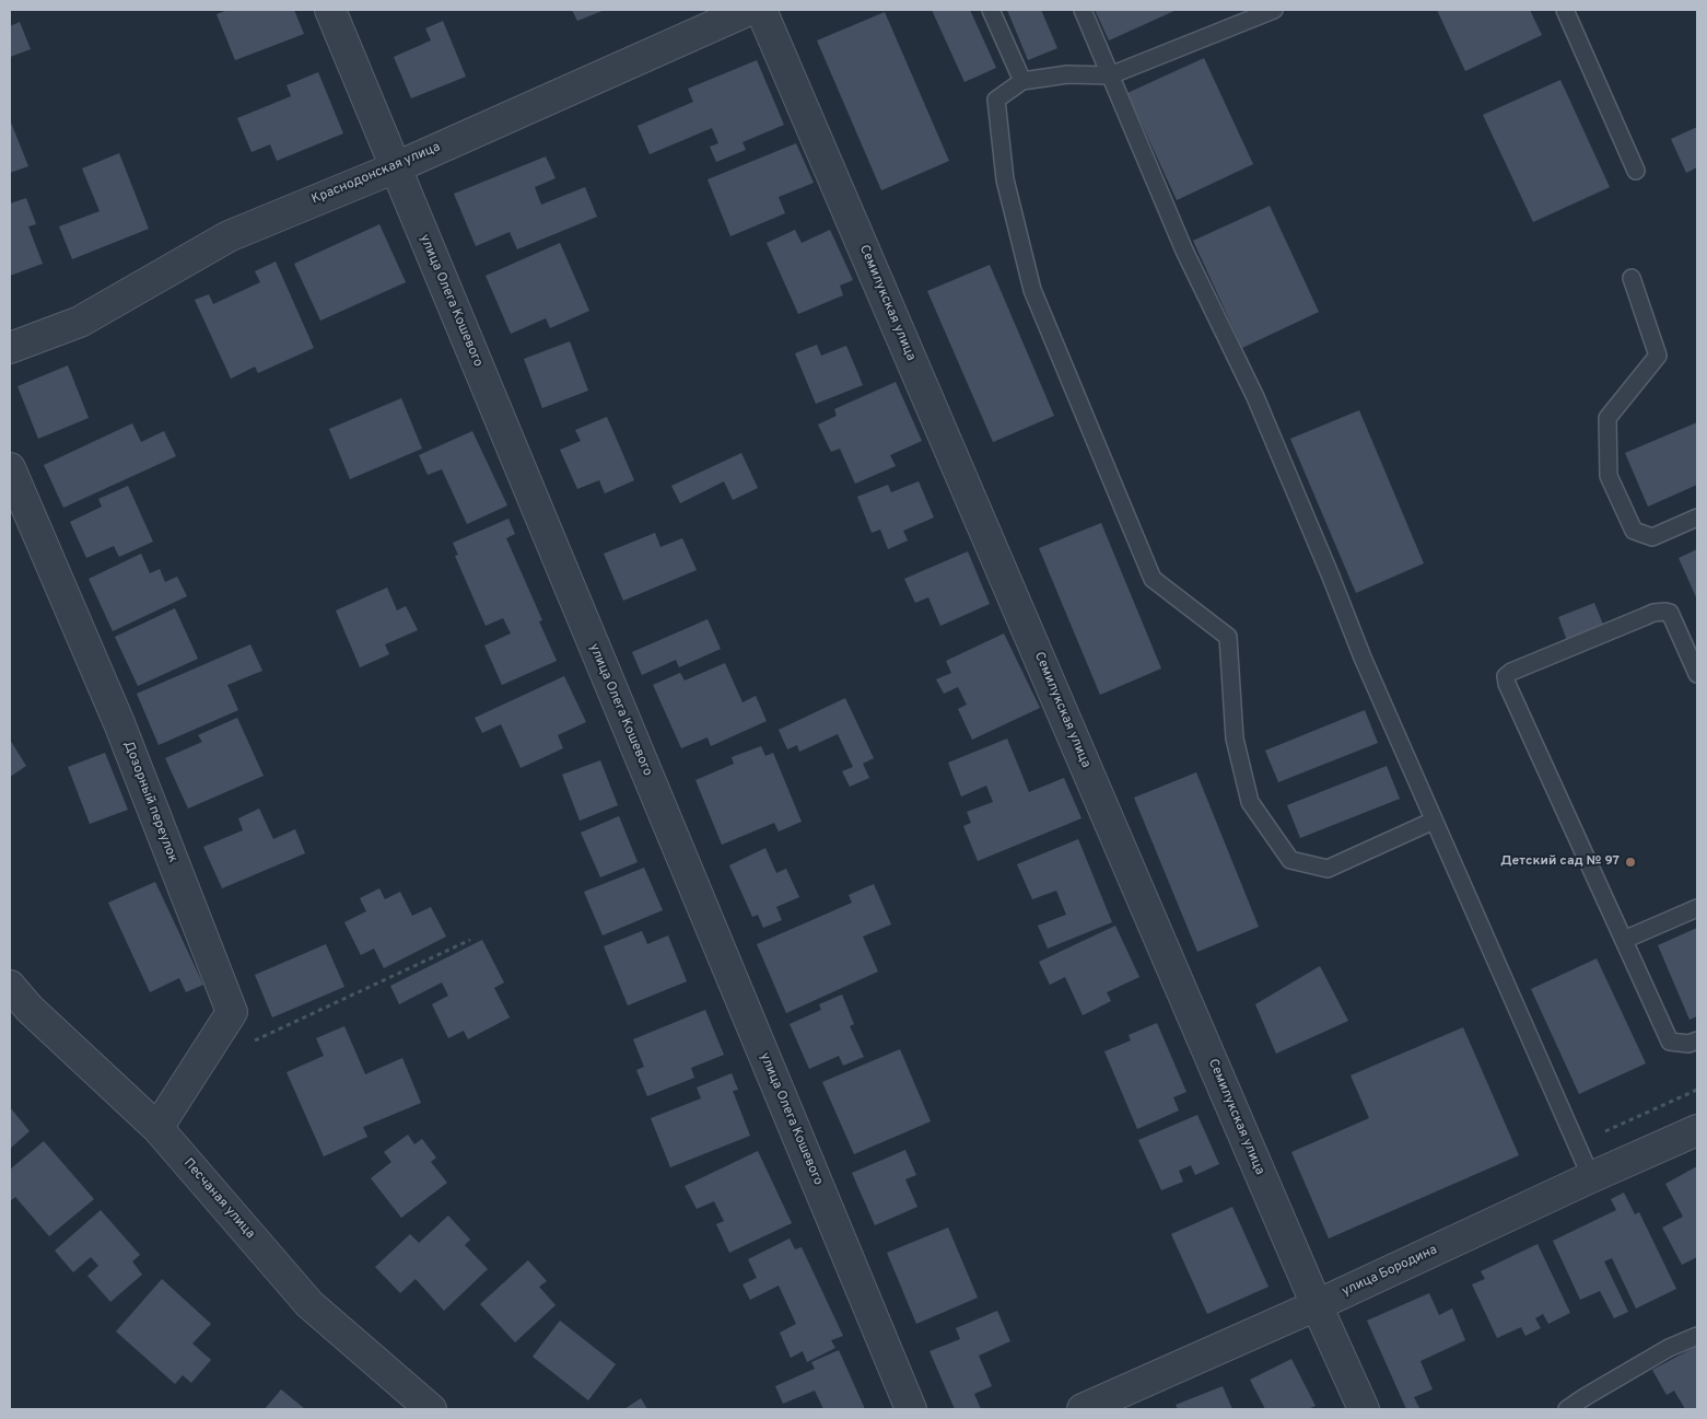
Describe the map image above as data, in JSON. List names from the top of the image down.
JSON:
{
  "streets": {
    "street": [
      "Краснодонская улица",
      "улица Олега Кошевого",
      "Семилукская улица",
      "Дозорный переулок",
      "Песчаная улица",
      "улица Бородина"
    ]
  },
  "crossings": [
    ["Краснодонская улица", "улица Олега Кошевого"],
    ["Семилукская улица", "улица Бородина"]
  ],
  "places": ["Детский сад № 97"]
}
